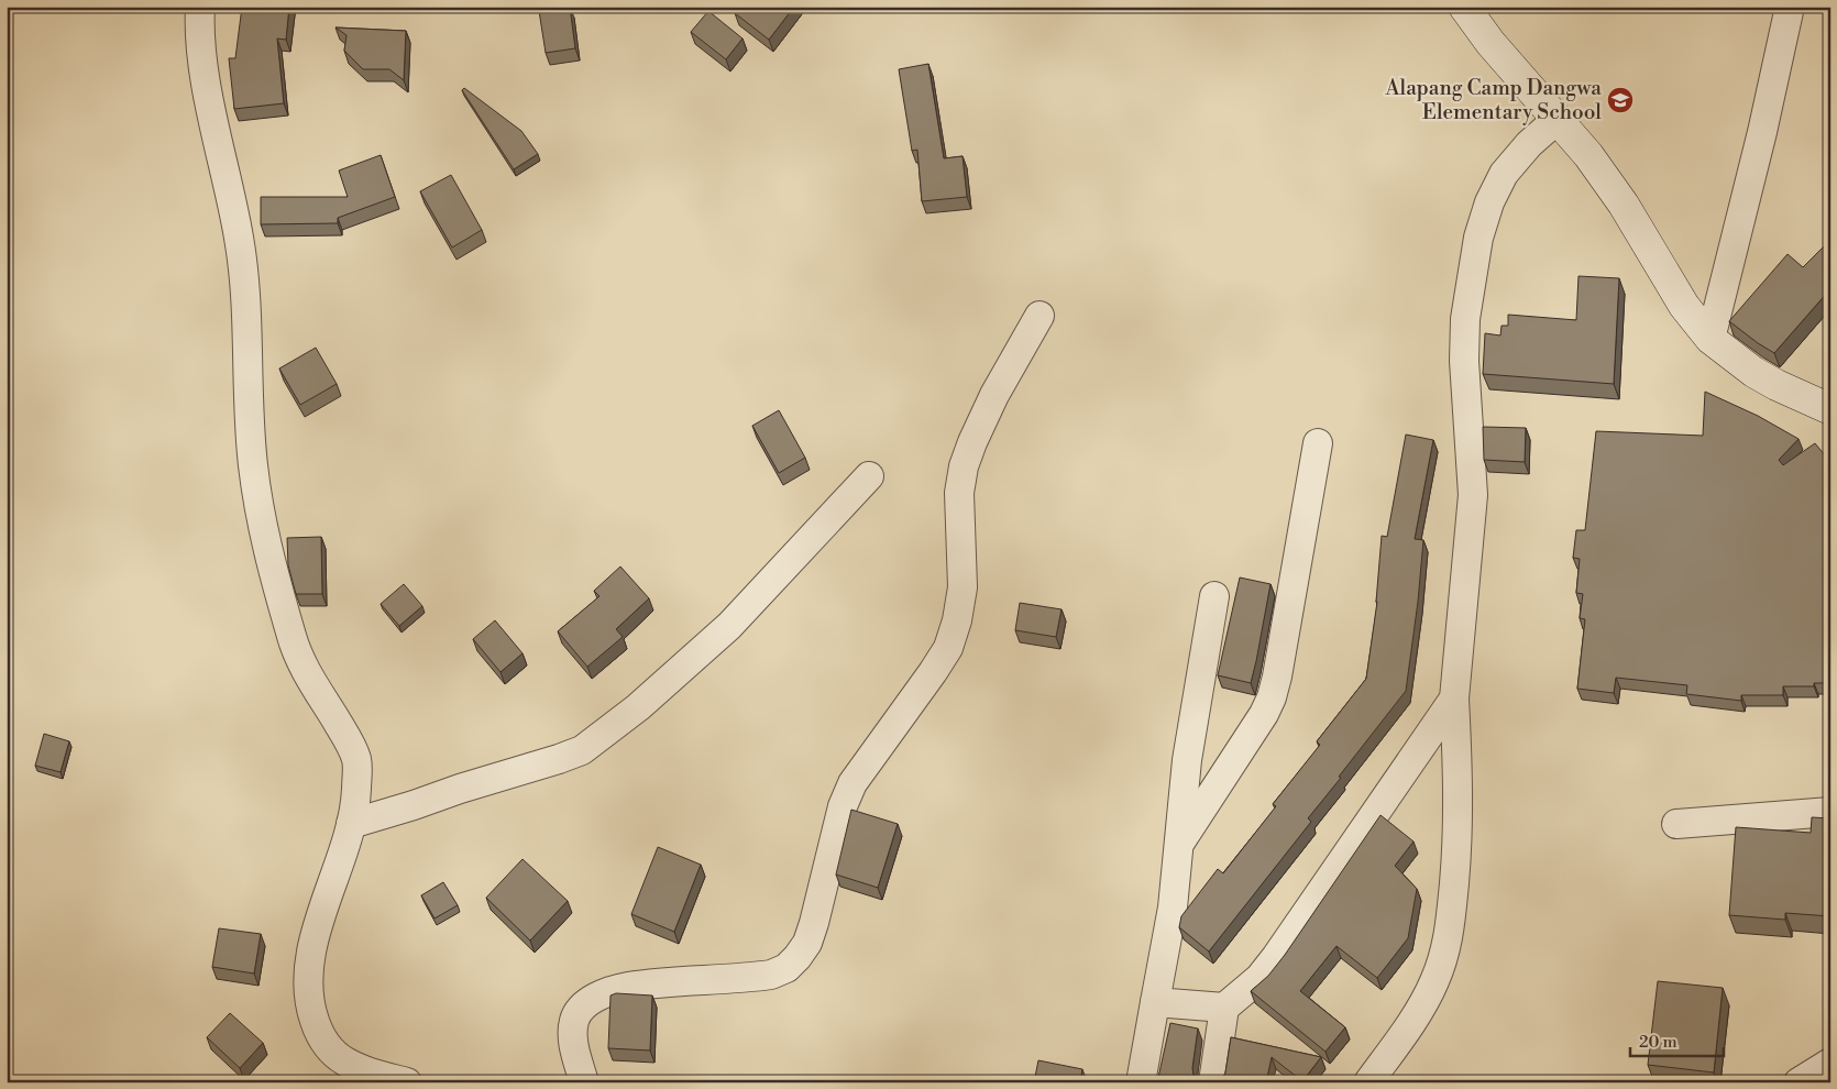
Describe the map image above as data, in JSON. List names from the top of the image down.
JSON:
{
  "places": {
    "school or university": ["Alapang Camp Dangwa Elementary School"]
  },
  "scale_bar": "20 m"
}
